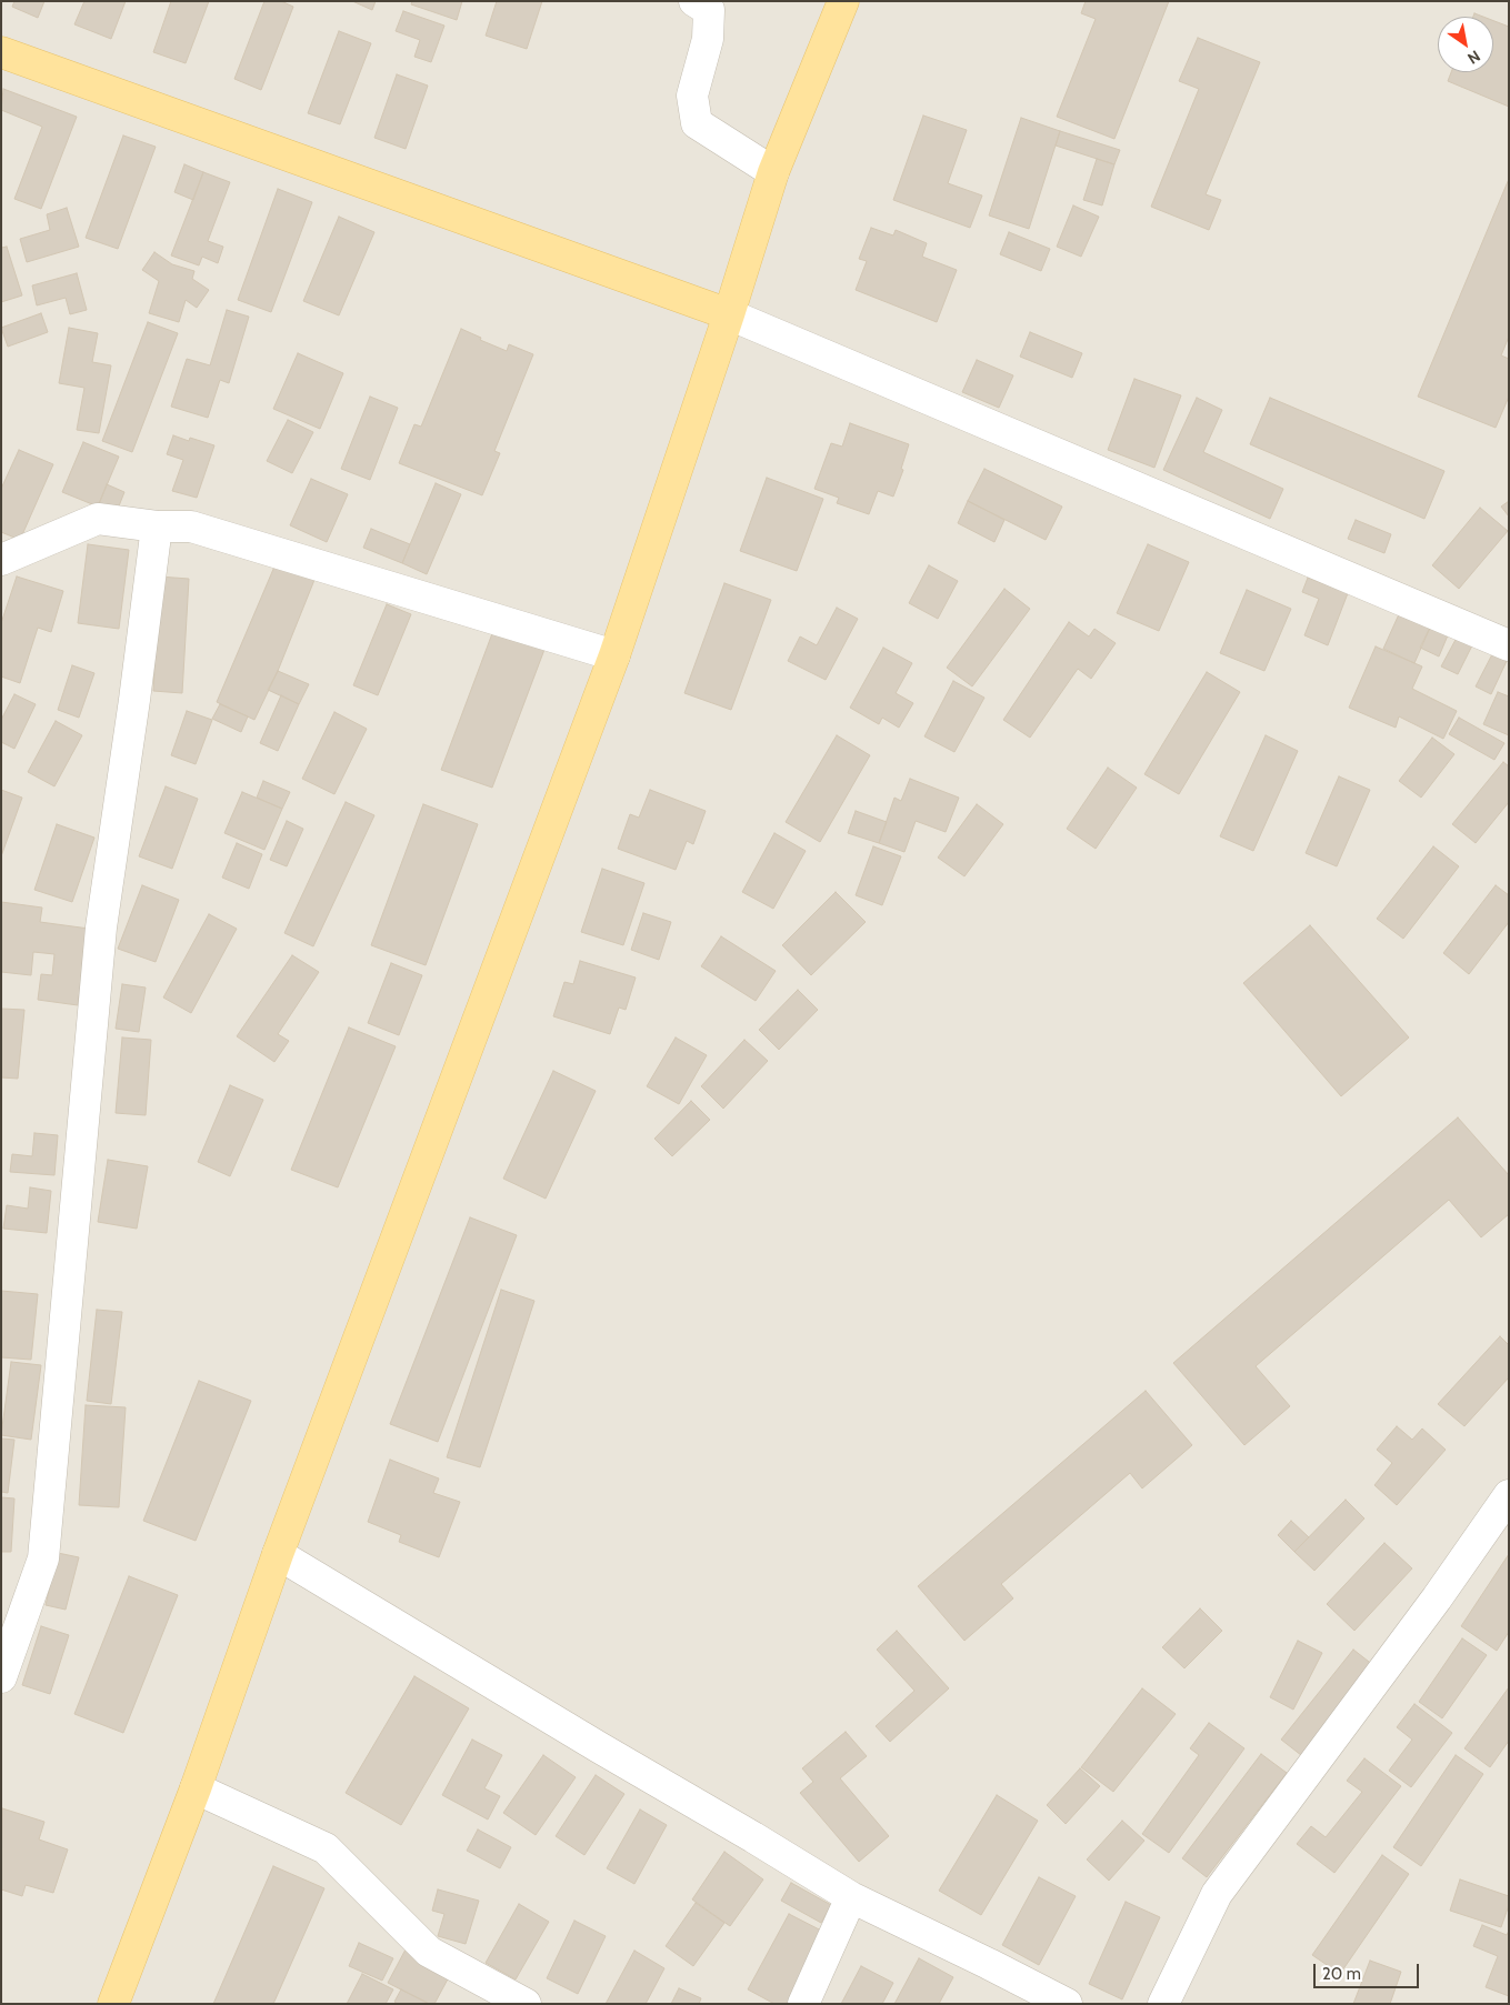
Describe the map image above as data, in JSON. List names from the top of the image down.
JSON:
{
  "scale_bar": "20 m",
  "north": "bottom right"
}
